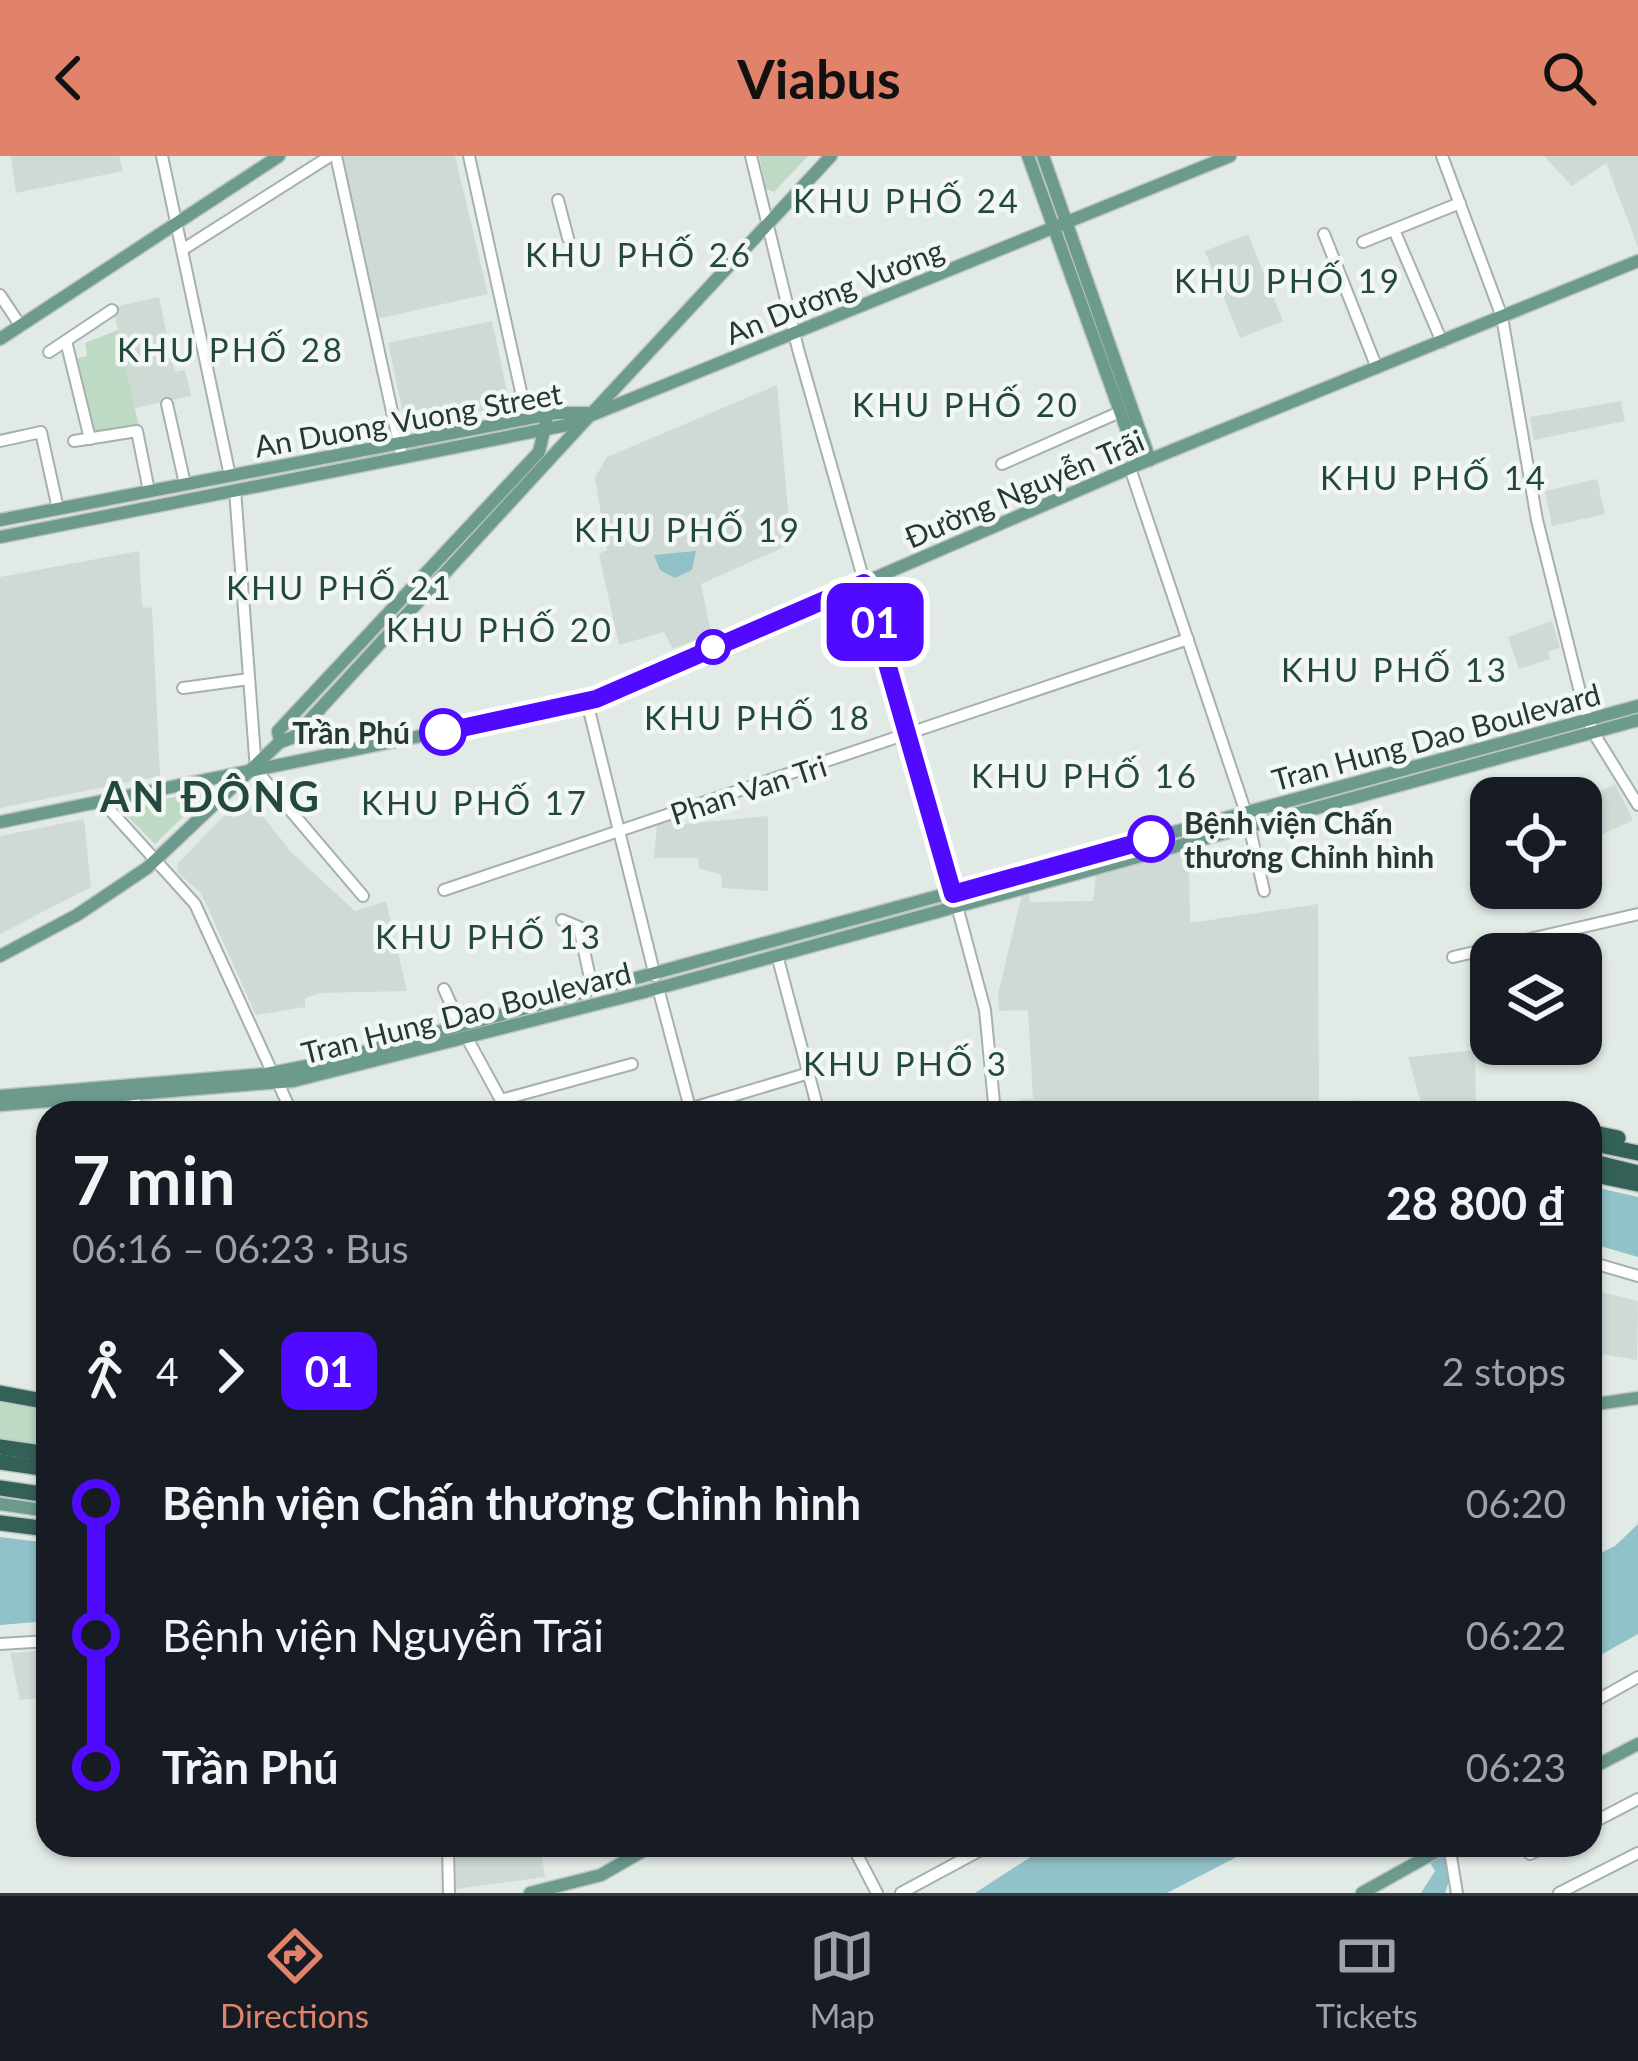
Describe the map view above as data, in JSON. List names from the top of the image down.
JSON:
{
  "streets": {
    "main road": [
      "An Dương Vương",
      "An Duong Vuong Street",
      "Đường Nguyễn Trãi",
      "Tran Hung Dao Boulevard"
    ],
    "street": ["Phan Van Tri"]
  },
  "crossings": [
    ["An Dương Vương", "An Duong Vuong Street"]
  ],
  "districts": [
    "KHU PHỐ 24",
    "KHU PHỐ 26",
    "KHU PHỐ 19",
    "KHU PHỐ 28",
    "KHU PHỐ 20",
    "KHU PHỐ 14",
    "KHU PHỐ 19",
    "KHU PHỐ 21",
    "KHU PHỐ 20",
    "KHU PHỐ 13",
    "KHU PHỐ 18",
    "KHU PHỐ 16",
    "AN ĐÔNG",
    "KHU PHỐ 17",
    "KHU PHỐ 13",
    "KHU PHỐ 3"
  ],
  "places": ["Trần Phú", "Bệnh viện Chấn thương Chỉnh hình"],
  "lines": ["bus line 01"],
  "page": {
    "header": "Viabus",
    "on_map": "01",
    "heading": ["7 min", "06:16 – 06:23 · Bus", "28 800 ₫"],
    "legs": ["4", "01", "2 stops"],
    "list": [
      {
        "name": "Bệnh viện Chấn thương Chỉnh hình",
        "value": "06:20"
      },
      {
        "name": "Bệnh viện Nguyễn Trãi",
        "value": "06:22"
      },
      {
        "name": "Trần Phú",
        "value": "06:23"
      }
    ],
    "tabs": ["Directions", "Map", "Tickets"]
  }
}
